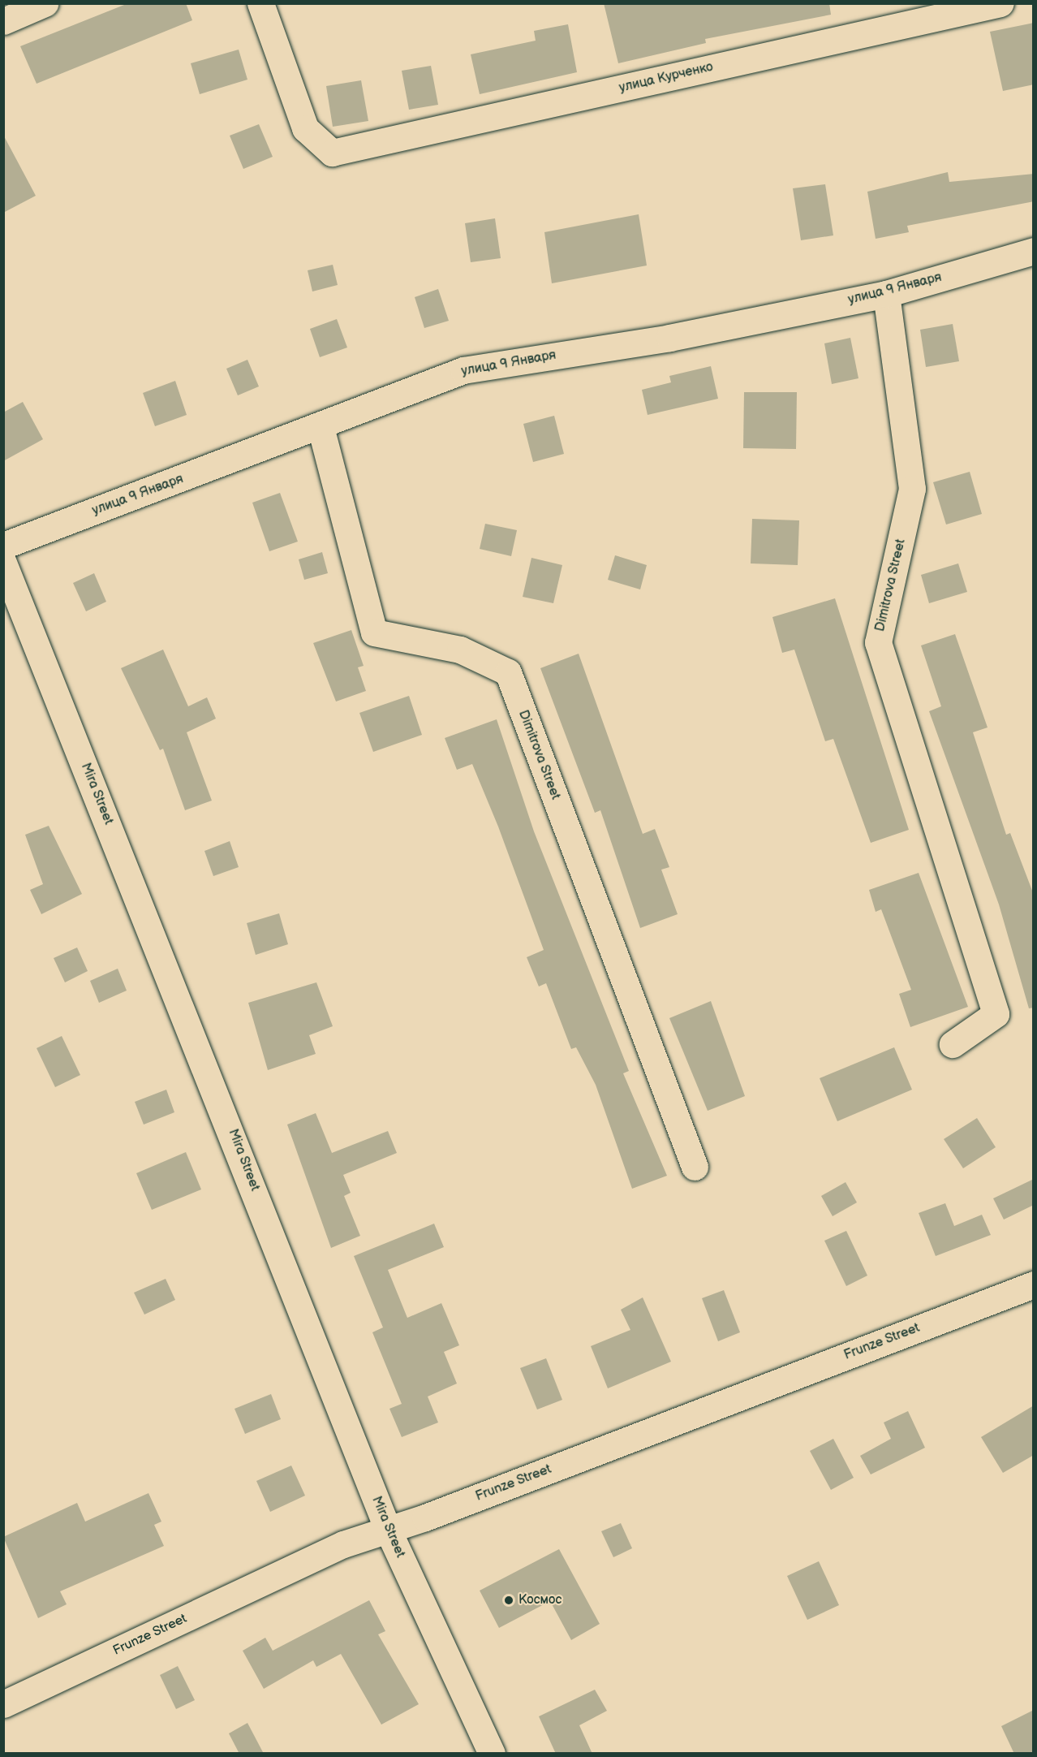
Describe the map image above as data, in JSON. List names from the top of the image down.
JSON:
{
  "streets": {
    "street": [
      "улица Курченко",
      "улица 9 Января",
      "Dimitrova Street",
      "Mira Street",
      "Frunze Street"
    ]
  },
  "crossings": [
    ["улица 9 Января", "Dimitrova Street"],
    ["Mira Street", "Frunze Street"]
  ],
  "places": ["Космос"]
}
